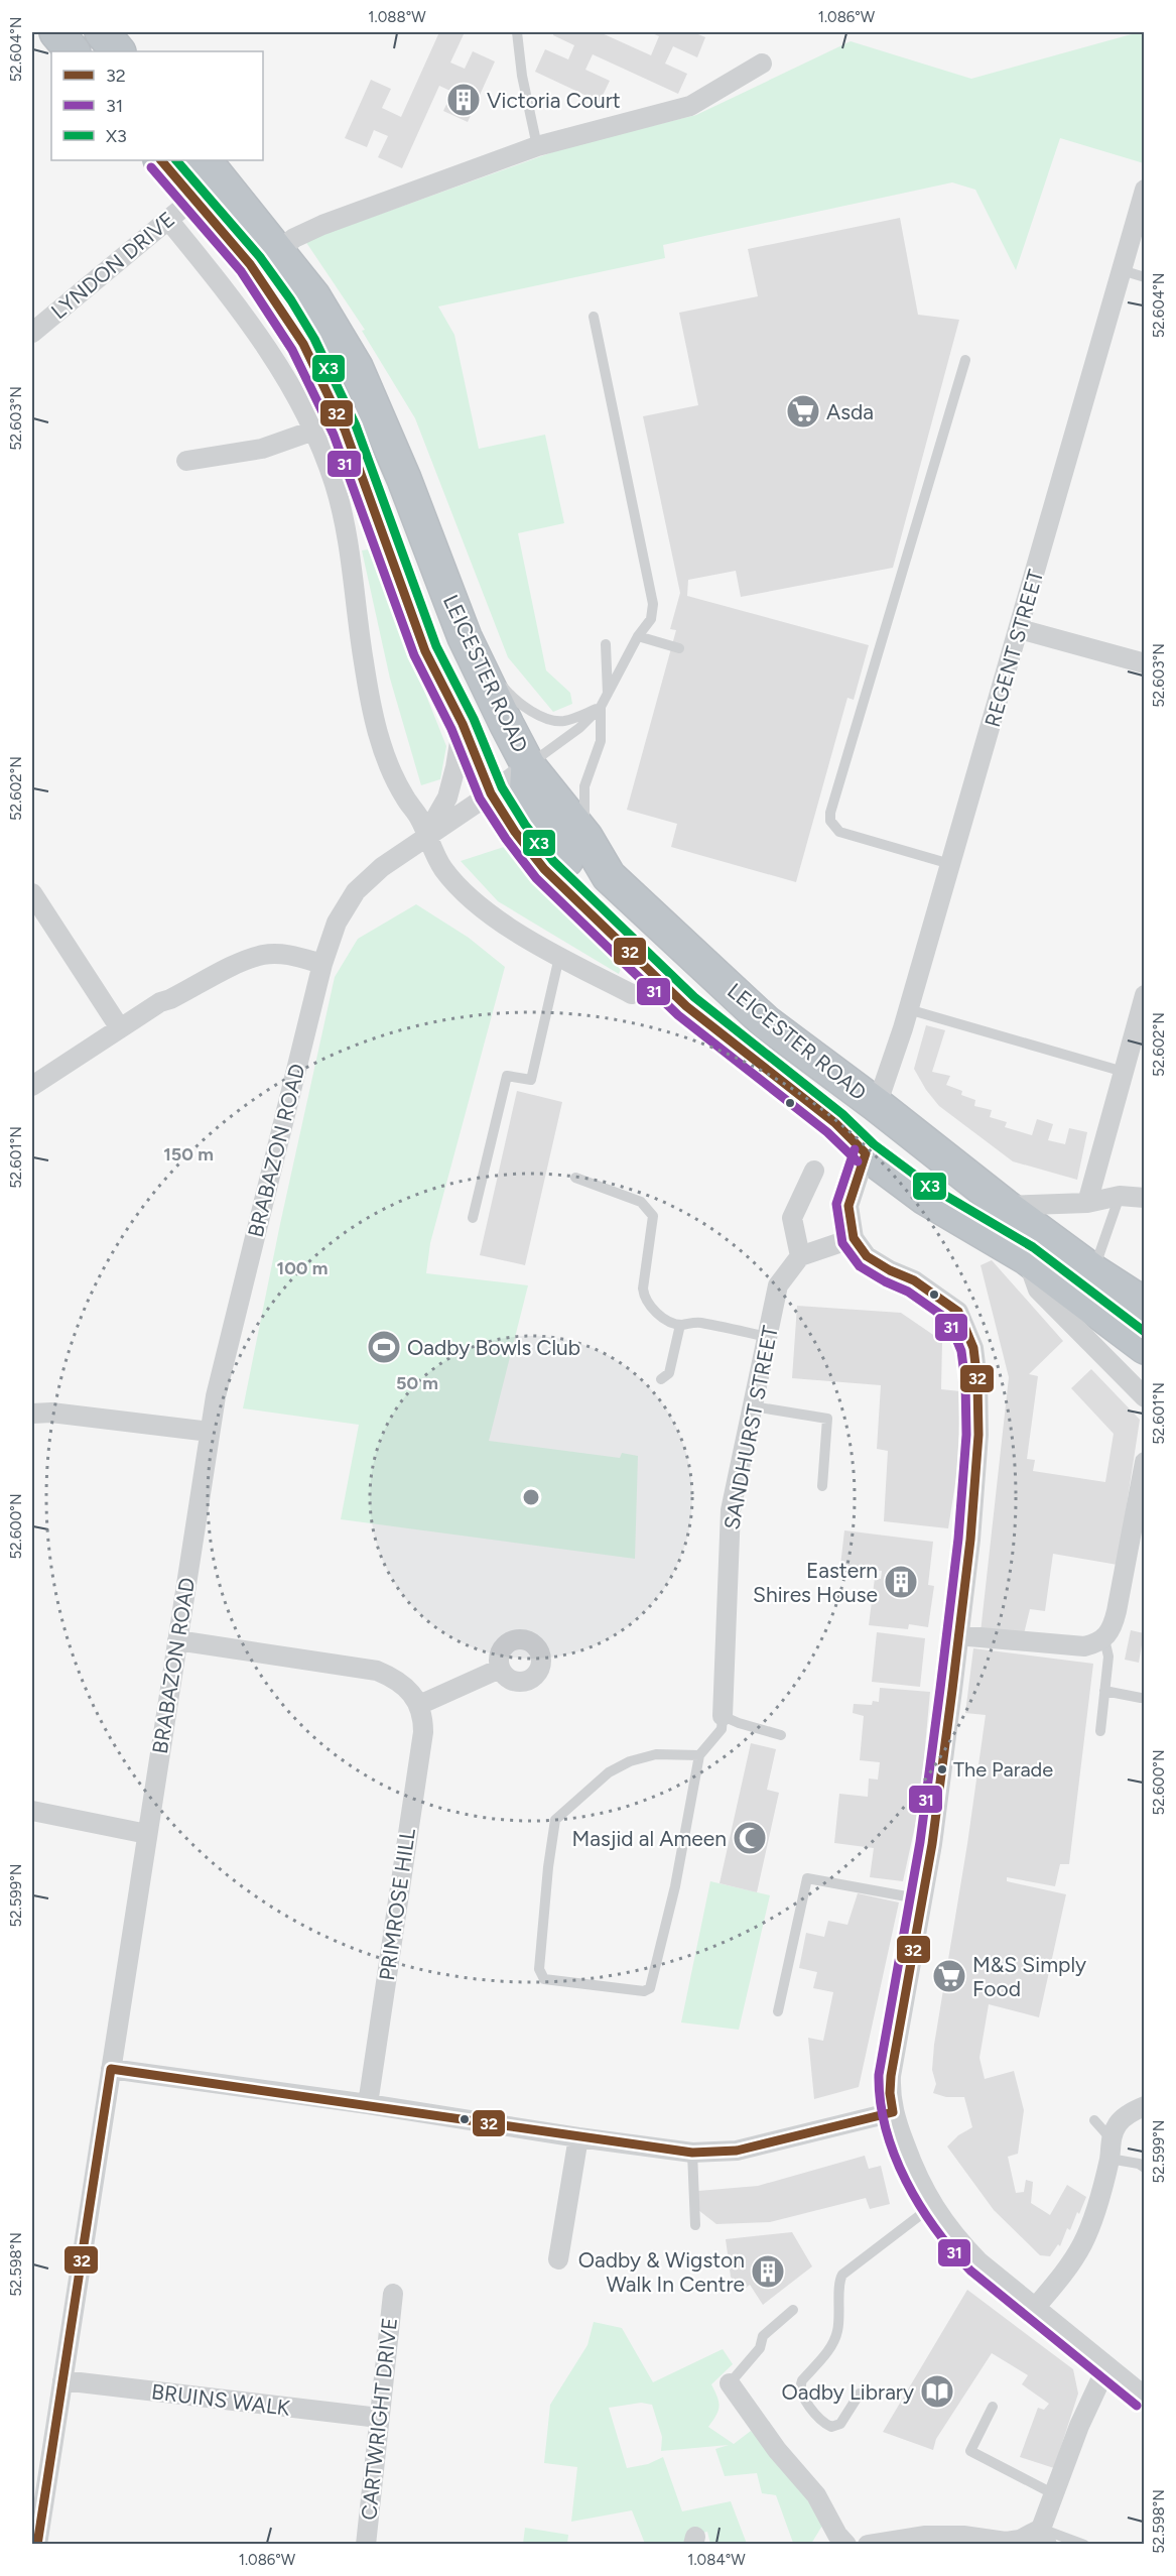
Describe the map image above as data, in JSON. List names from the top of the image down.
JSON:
{
  "streets": {
    "highway": ["LEICESTER ROAD"],
    "street": [
      "LYNDON DRIVE",
      "REGENT STREET",
      "BRABAZON ROAD",
      "SANDHURST STREET",
      "PRIMROSE HILL",
      "BRUINS WALK",
      "CARTWRIGHT DRIVE"
    ]
  },
  "crossings": [
    ["LYNDON DRIVE", "LEICESTER ROAD"],
    ["REGENT STREET", "LEICESTER ROAD"],
    ["LEICESTER ROAD", "BRABAZON ROAD"],
    ["BRABAZON ROAD", "BRUINS WALK"],
    ["BRUINS WALK", "CARTWRIGHT DRIVE"]
  ],
  "places": {
    "building": ["Victoria Court", "Eastern Shires House", "Oadby & Wigston Walk In Centre"],
    "supermarket": ["Asda", "M&S Simply Food"],
    "sports": ["Oadby Bowls Club"],
    "other": ["The Parade"],
    "mosque": ["Masjid al Ameen"],
    "library": ["Oadby Library"]
  },
  "lines": ["transit line 32", "transit line X3", "transit line 31"],
  "legend": ["32", "31", "X3"],
  "coordinates": [
    "1.088°W",
    "1.086°W",
    "52.604°N",
    "52.603°N",
    "52.602°N",
    "52.601°N",
    "52.600°N",
    "52.599°N",
    "52.598°N",
    "1.084°W"
  ],
  "rings": ["150 m", "100 m", "50 m"]
}
